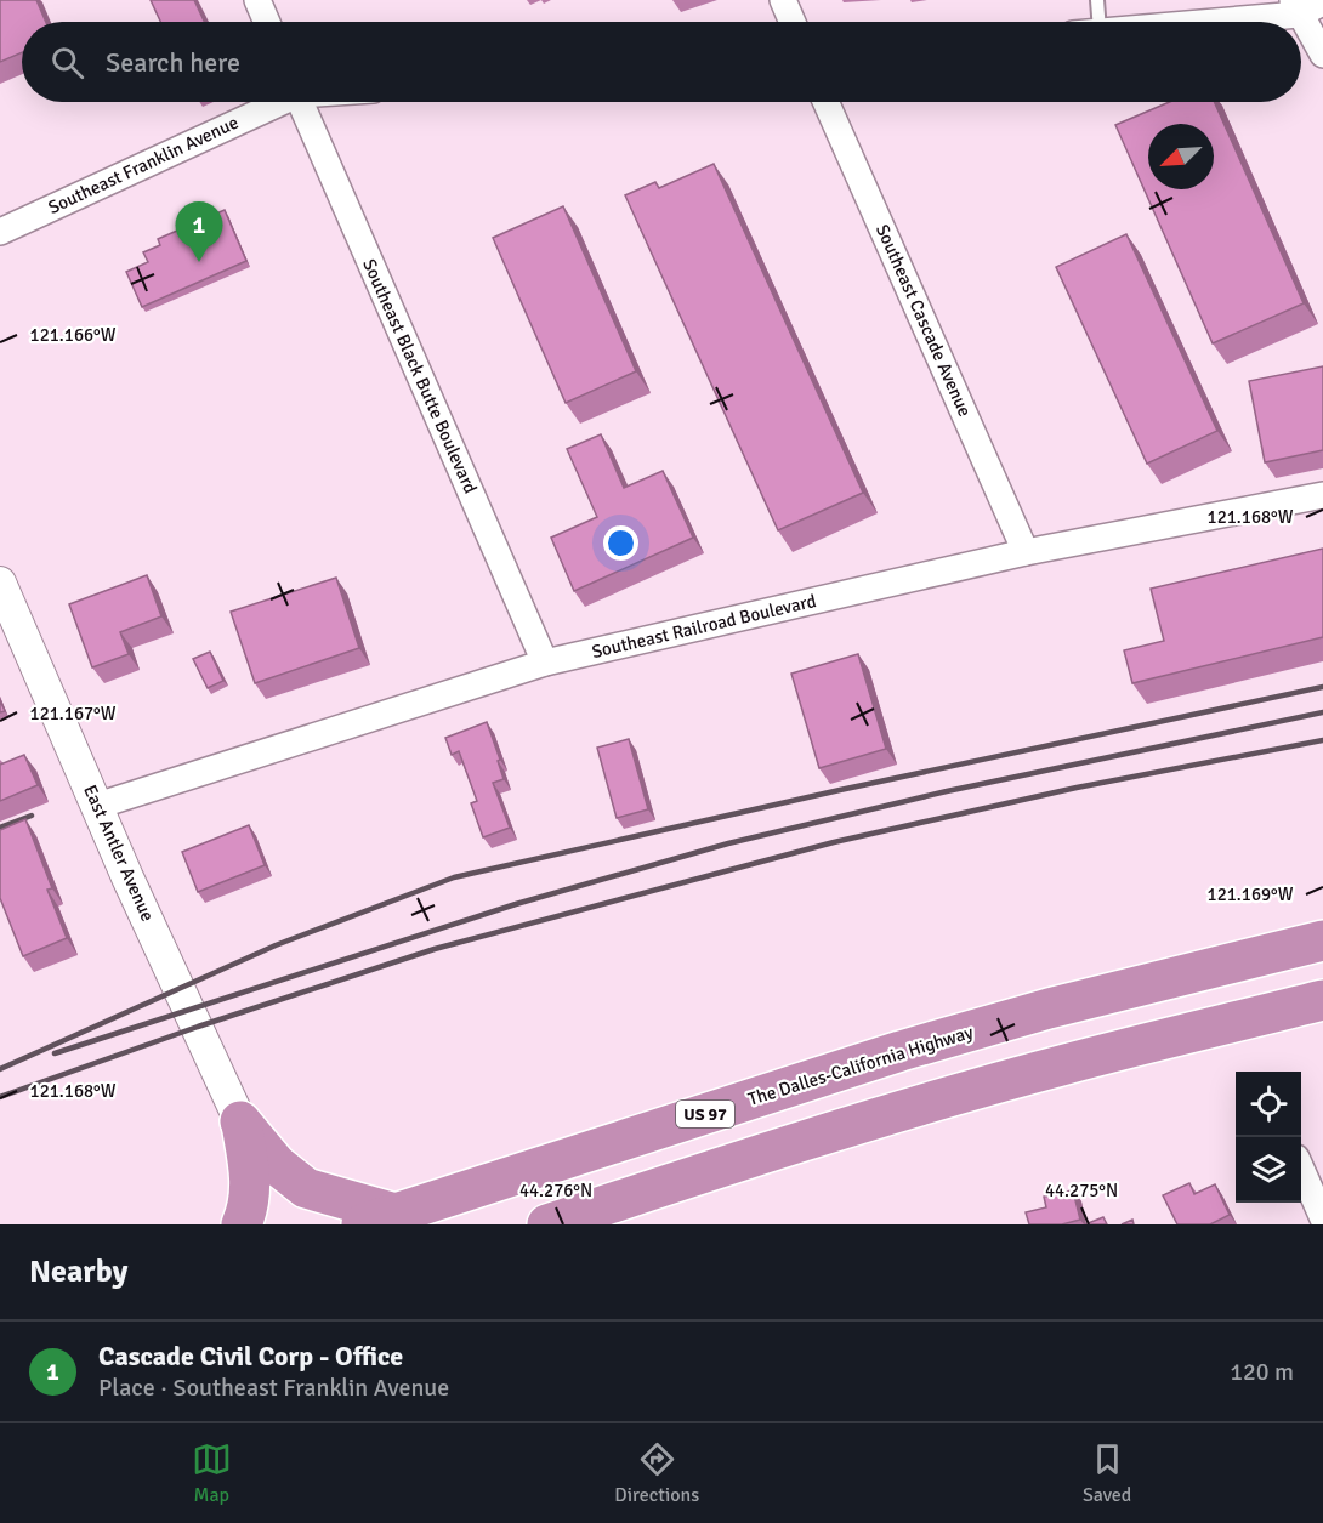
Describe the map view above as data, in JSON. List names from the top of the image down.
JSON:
{
  "streets": {
    "highway": ["The Dalles-California Highway", "US 97"],
    "street": [
      "Southeast Franklin Avenue",
      "Southeast Cascade Avenue",
      "Southeast Black Butte Boulevard",
      "Southeast Railroad Boulevard",
      "East Antler Avenue"
    ]
  },
  "crossings": [
    ["Southeast Cascade Avenue", "Southeast Railroad Boulevard"],
    ["Southeast Black Butte Boulevard", "Southeast Railroad Boulevard"],
    ["Southeast Railroad Boulevard", "East Antler Avenue"]
  ],
  "north": "bottom left",
  "page": {
    "search": "Search here",
    "pins": "1",
    "heading": "Nearby",
    "list": [
      {
        "mark": "1",
        "name": "Cascade Civil Corp - Office",
        "note": "Place · Southeast Franklin Avenue",
        "value": "120 m"
      }
    ],
    "nav": ["Map", "Directions", "Saved"]
  },
  "coordinates": [
    "121.166°W",
    "121.168°W",
    "121.167°W",
    "121.169°W",
    "44.276°N",
    "44.275°N"
  ]
}
